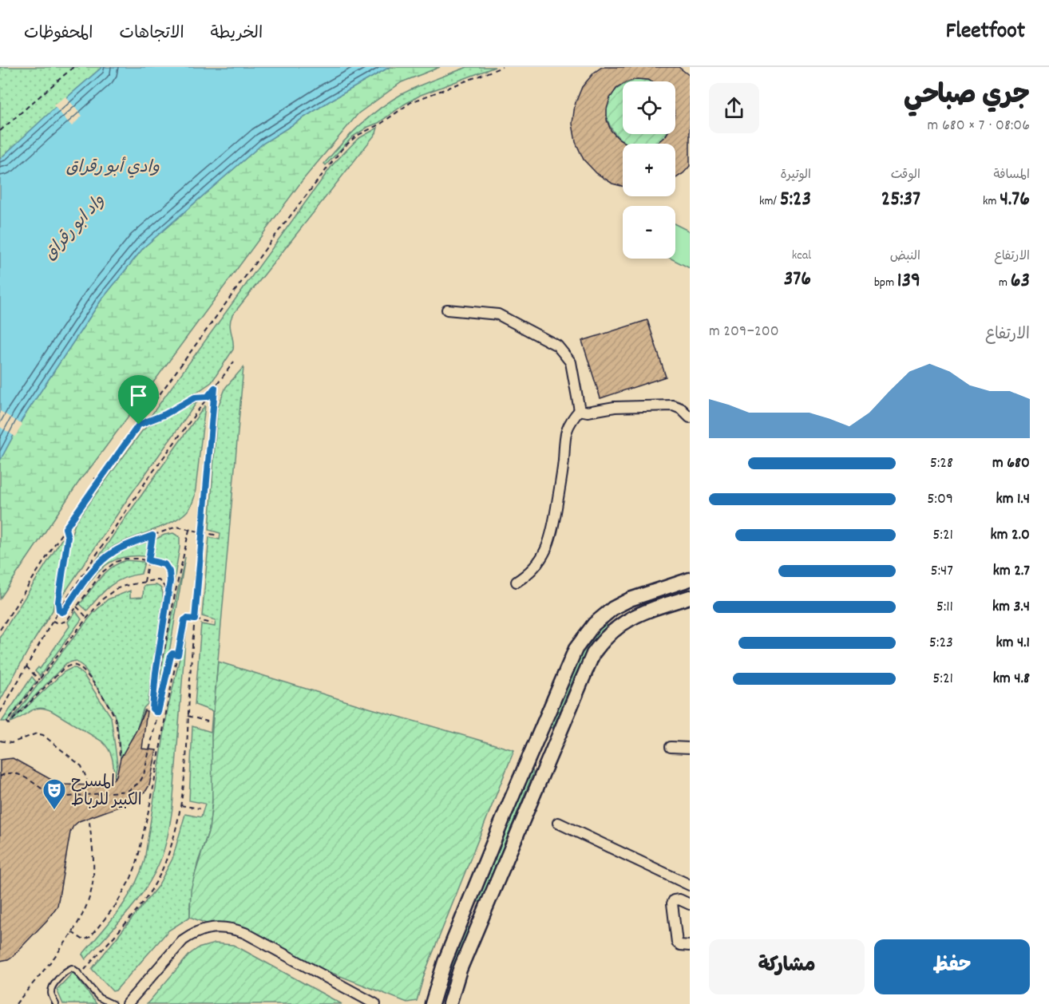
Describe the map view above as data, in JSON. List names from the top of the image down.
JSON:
{
  "water": ["وادي أبو رقراق", "واد ابو رقراق"],
  "places": {
    "theatre": ["المسرح الكبير للرباط"]
  },
  "page": {
    "header": "Fleetfoot",
    "nav": ["الخريطة", "الاتجاهات", "المحفوظات"],
    "heading": ["جري صباحي", "08:06 · 7 × 680 m"],
    "map_buttons": ["+", "−"],
    "stats": [
      ["المسافة", "4.76 km"],
      ["الوقت", "25:37"],
      ["الوتيرة", "5:23 /km"],
      ["الارتفاع", "63 m"],
      ["النبض", "139 bpm"],
      ["kcal", "376"]
    ],
    "chart": ["الارتفاع", "200–209 m"],
    "list": [
      {
        "name": "680 m",
        "note": "5:28"
      },
      {
        "name": "1.4 km",
        "note": "5:09"
      },
      {
        "name": "2.0 km",
        "note": "5:21"
      },
      {
        "name": "2.7 km",
        "note": "5:47"
      },
      {
        "name": "3.4 km",
        "note": "5:11"
      },
      {
        "name": "4.1 km",
        "note": "5:23"
      },
      {
        "name": "4.8 km",
        "note": "5:21"
      }
    ],
    "buttons": ["حفظ", "مشاركة"]
  }
}
